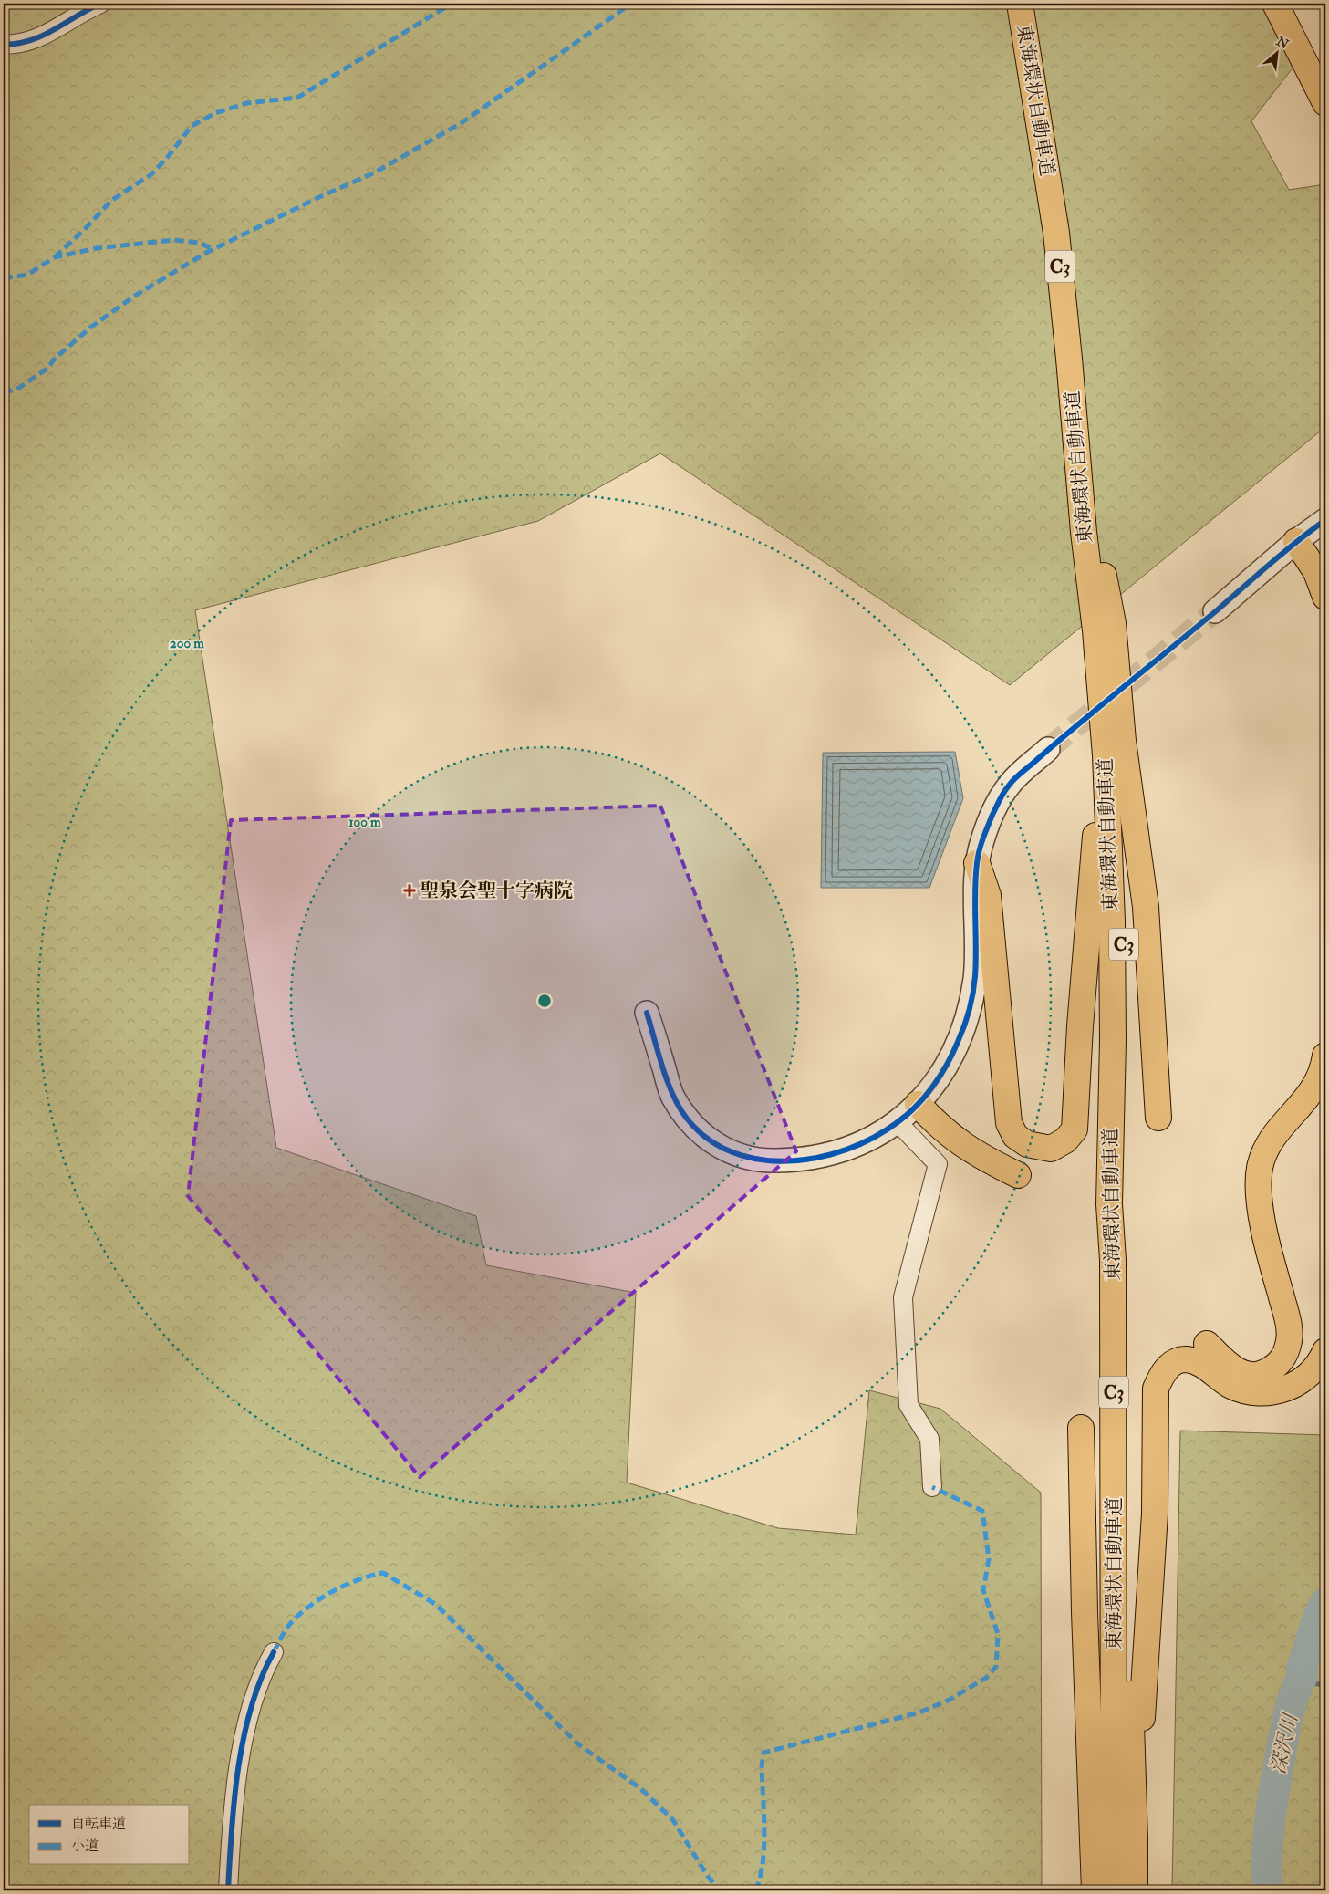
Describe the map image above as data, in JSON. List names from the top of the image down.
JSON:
{
  "streets": {
    "main road": ["東海環状自動車道", "C3"]
  },
  "water": ["深沢川"],
  "places": {
    "health": ["聖泉会聖十字病院"]
  },
  "legend": ["自転車道", "小道"],
  "north": "top right",
  "rings": ["200 m", "100 m"]
}
